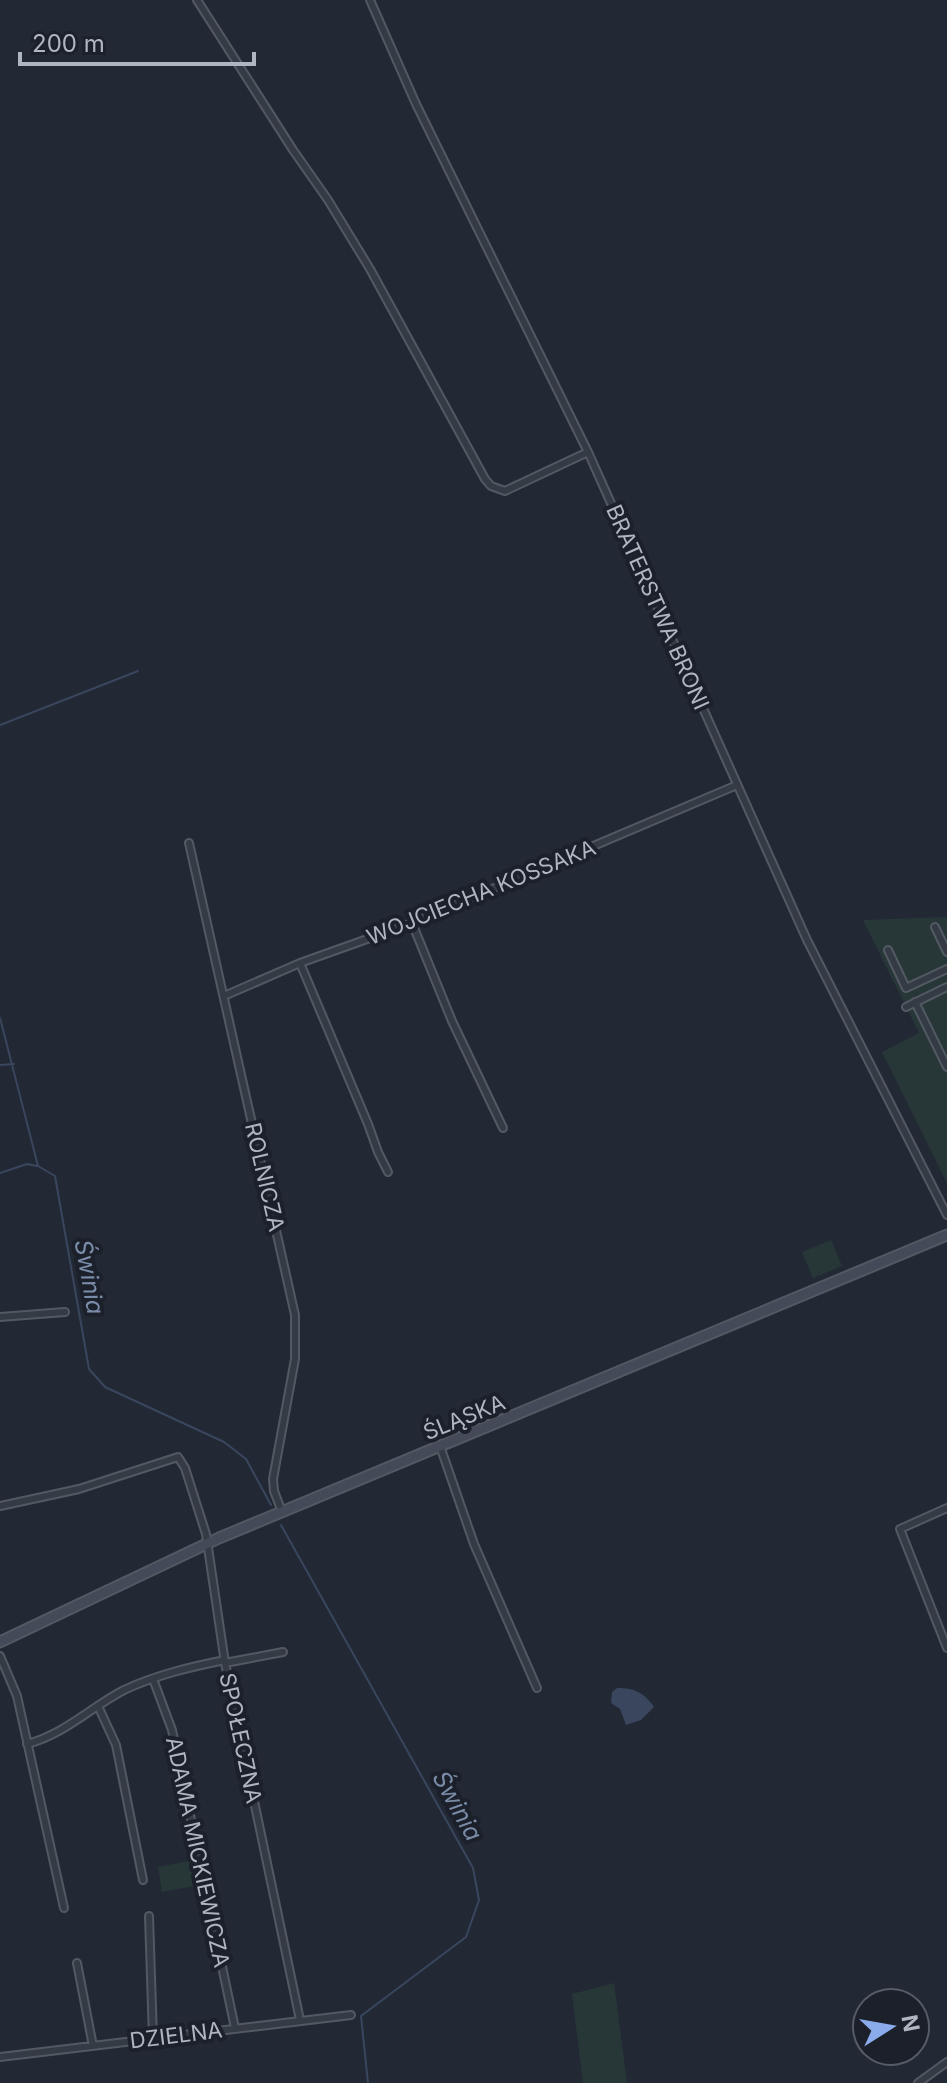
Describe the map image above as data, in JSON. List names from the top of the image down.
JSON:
{
  "streets": {
    "street": [
      "BRATERSTWA BRONI",
      "WOJCIECHA KOSSAKA",
      "ROLNICZA",
      "ŚLĄSKA",
      "SPOŁECZNA",
      "ADAMA MICKIEWICZA",
      "DZIELNA"
    ]
  },
  "crossings": [
    ["BRATERSTWA BRONI", "WOJCIECHA KOSSAKA"],
    ["WOJCIECHA KOSSAKA", "ROLNICZA"],
    ["ROLNICZA", "ŚLĄSKA"],
    ["ŚLĄSKA", "SPOŁECZNA"],
    ["SPOŁECZNA", "DZIELNA"],
    ["ADAMA MICKIEWICZA", "DZIELNA"]
  ],
  "water": ["Świnia"],
  "scale_bar": "200 m",
  "north": "right"
}
